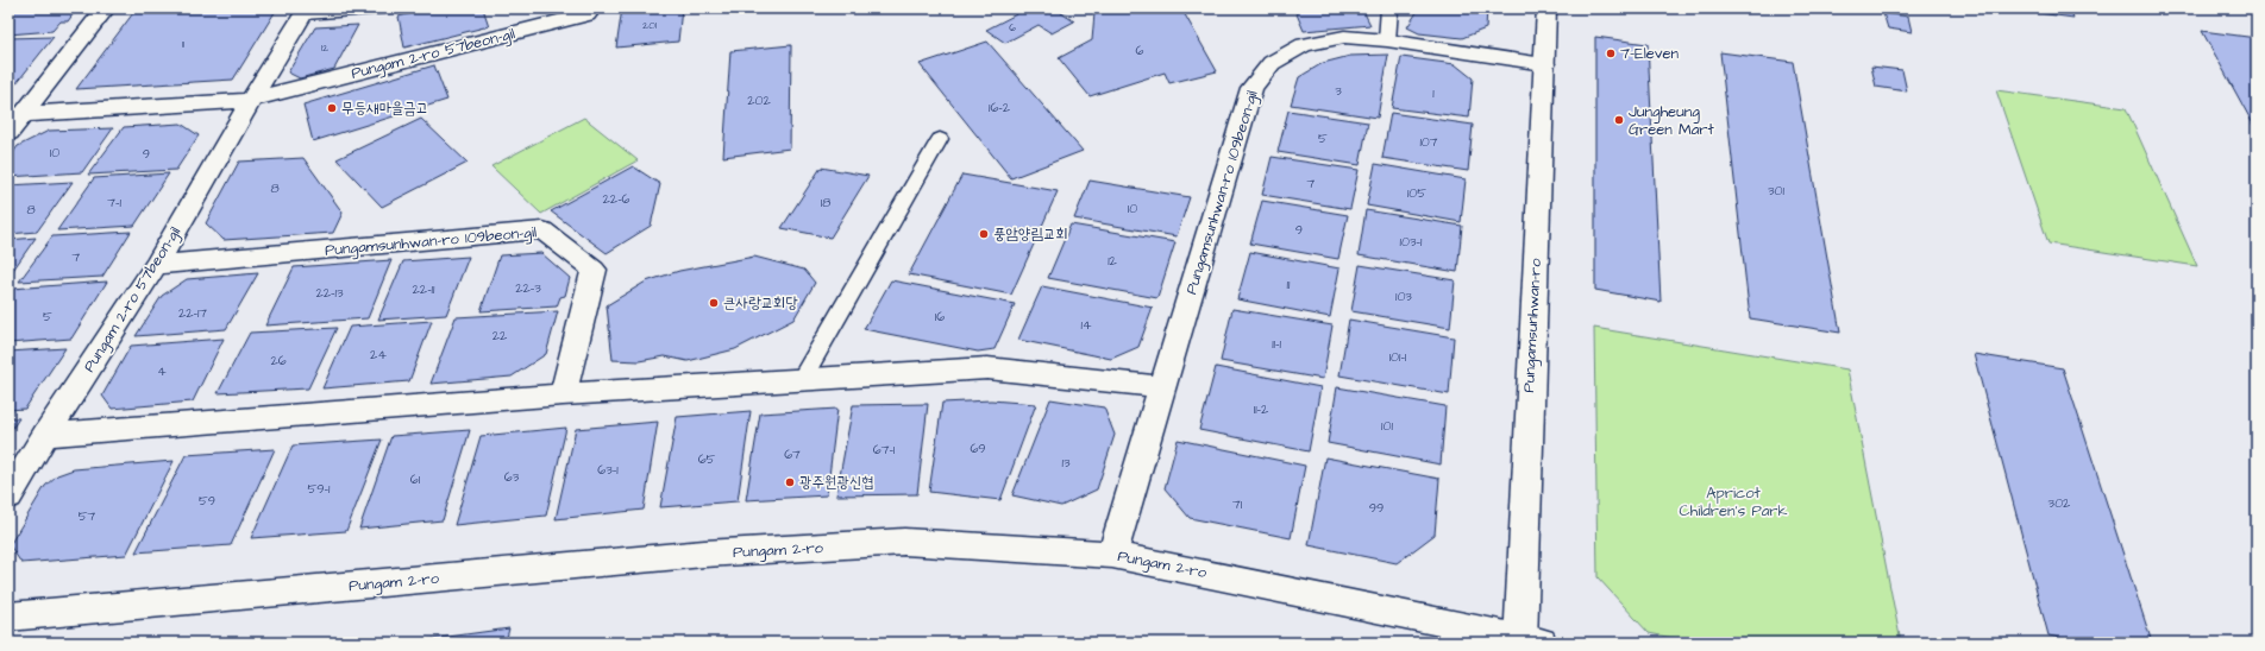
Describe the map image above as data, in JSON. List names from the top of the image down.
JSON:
{
  "streets": {
    "street": [
      "Pungam 2-ro 57beon-gil",
      "Pungamsunhwan-ro 109beon-gil",
      "Pungamsunhwan-ro",
      "Pungam 2-ro"
    ]
  },
  "crossings": [
    ["Pungam 2-ro 57beon-gil", "Pungamsunhwan-ro 109beon-gil"],
    ["Pungamsunhwan-ro 109beon-gil", "Pungamsunhwan-ro"],
    ["Pungamsunhwan-ro 109beon-gil", "Pungam 2-ro"],
    ["Pungamsunhwan-ro", "Pungam 2-ro"]
  ],
  "parks": ["Apricot Children's Park"],
  "places": [
    "7-Eleven",
    "무등새마을금고",
    "Jungheung Green Mart",
    "풍암양림교회",
    "큰사랑교회당",
    "광주원광신협"
  ],
  "house_numbers": [
    "201",
    "6",
    "11",
    "12",
    "6",
    "3",
    "1",
    "202",
    "16-2",
    "5",
    "107",
    "10",
    "9",
    "7",
    "8",
    "301",
    "105",
    "22-6",
    "7-1",
    "18",
    "10",
    "8",
    "9",
    "103-1",
    "7",
    "12",
    "11",
    "22-3",
    "22-11",
    "22-13",
    "103",
    "22-17",
    "5",
    "16",
    "14",
    "22",
    "11-1",
    "24",
    "101-1",
    "26",
    "4",
    "11-2",
    "101",
    "69",
    "67-1",
    "67",
    "65",
    "13",
    "63-1",
    "63",
    "61",
    "59-1",
    "59",
    "302",
    "71",
    "99",
    "57"
  ]
}
